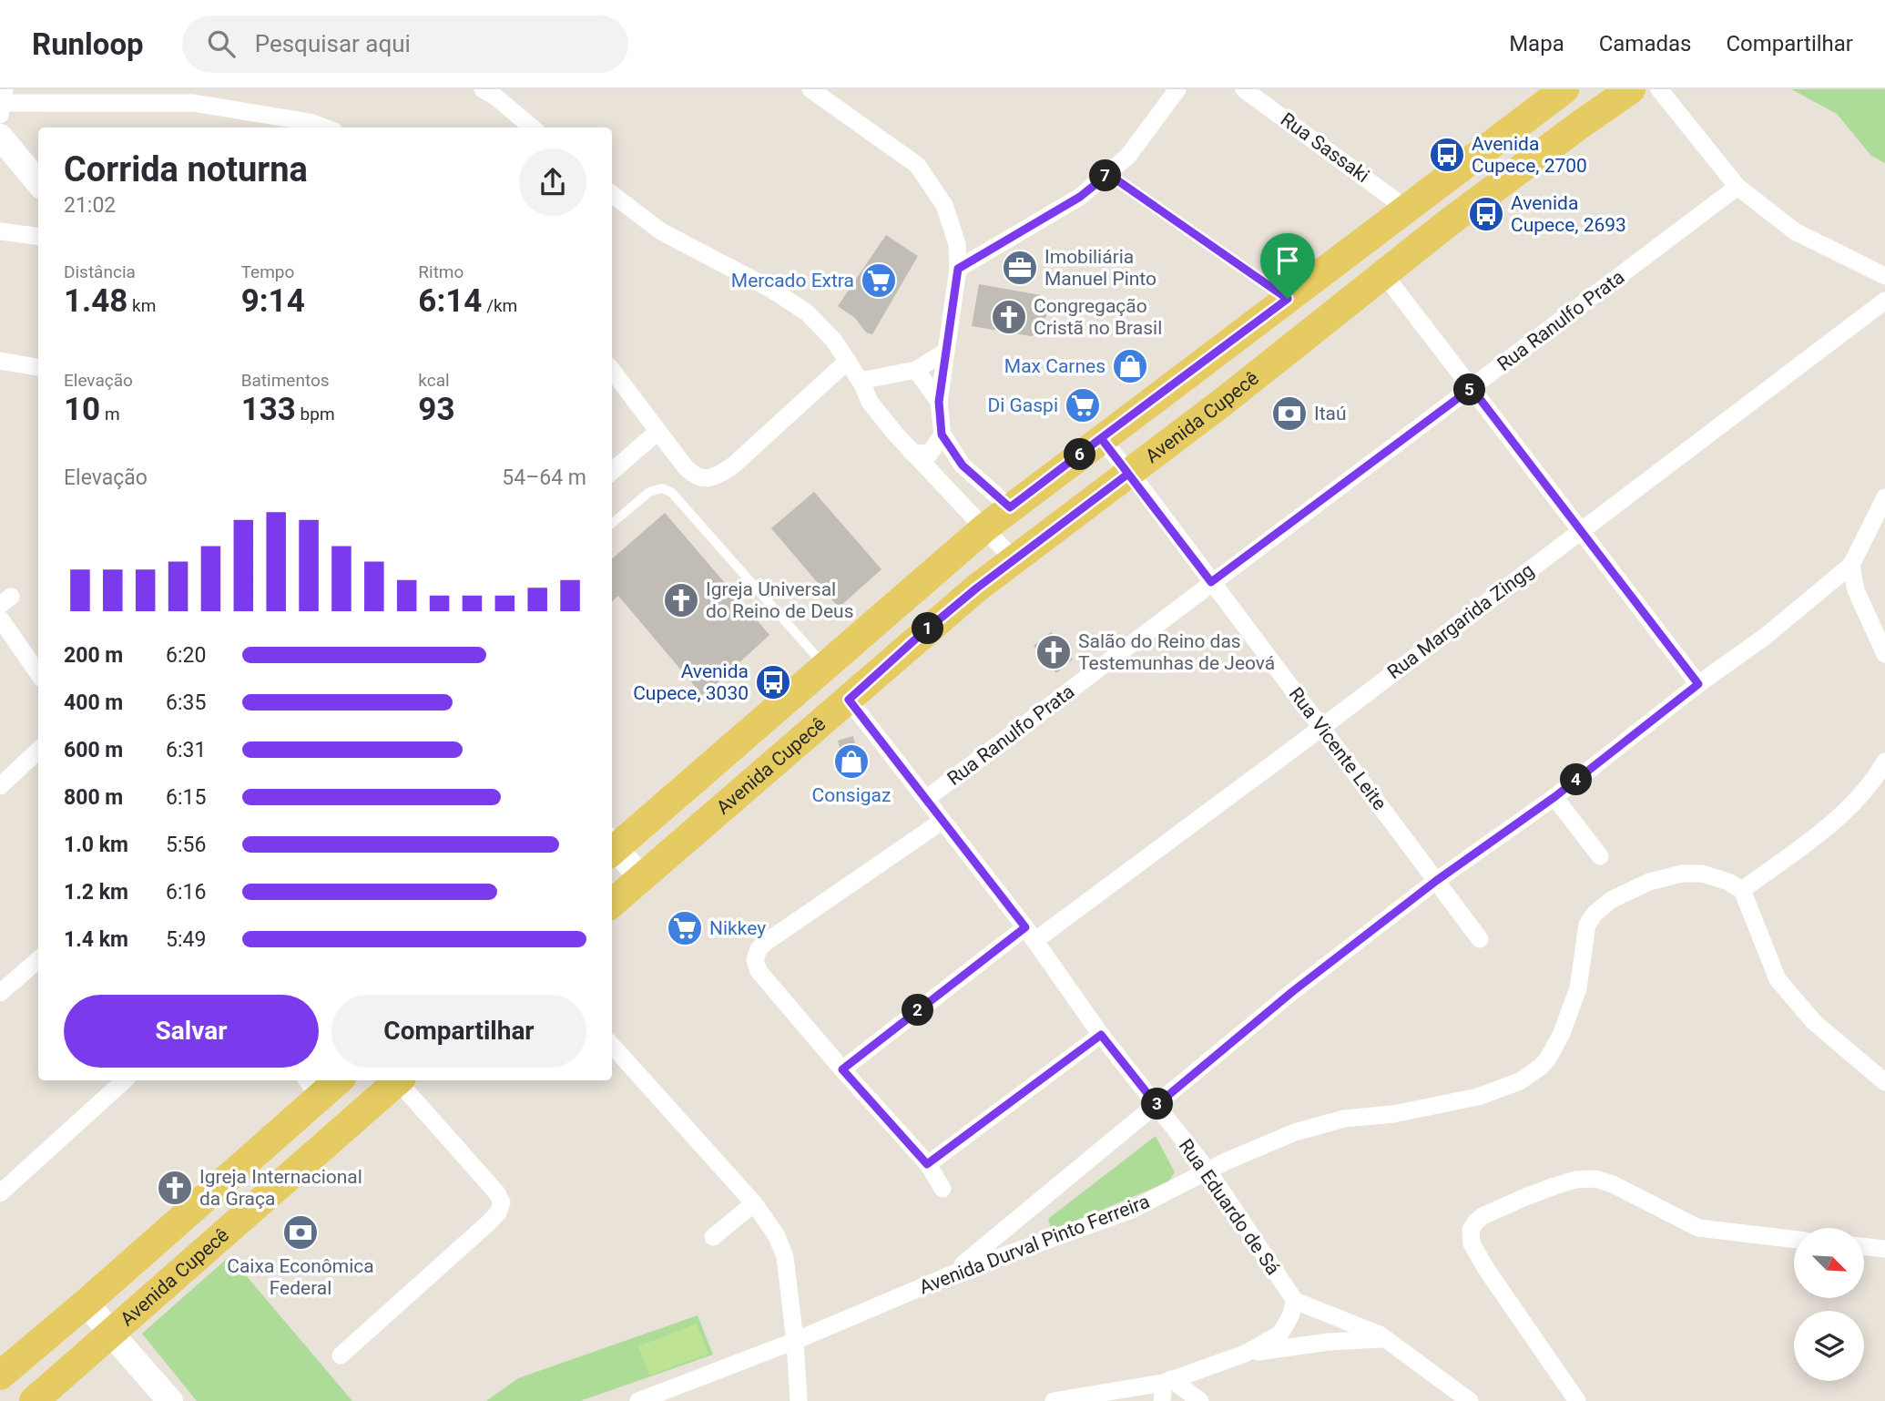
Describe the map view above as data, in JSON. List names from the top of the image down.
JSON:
{
  "streets": {
    "main road": ["Avenida Cupecê"],
    "street": [
      "Rua Sassaki",
      "Rua Ranulfo Prata",
      "Rua Margarida Zingg",
      "Rua Vicente Leite",
      "Rua Eduardo de Sá",
      "Avenida Durval Pinto Ferreira"
    ]
  },
  "crossings": [
    ["Rua Sassaki", "Avenida Cupecê"],
    ["Rua Ranulfo Prata", "Rua Vicente Leite"],
    ["Rua Ranulfo Prata", "Rua Eduardo de Sá"],
    ["Avenida Cupecê", "Rua Vicente Leite"],
    ["Avenida Cupecê", "Rua Eduardo de Sá"],
    ["Rua Margarida Zingg", "Rua Vicente Leite"],
    ["Rua Margarida Zingg", "Rua Eduardo de Sá"],
    ["Rua Eduardo de Sá", "Avenida Durval Pinto Ferreira"]
  ],
  "places": {
    "bus stop": ["Avenida Cupece, 2700", "Avenida Cupece, 2693", "Avenida Cupece, 3030"],
    "office": ["Imobiliária Manuel Pinto"],
    "supermarket": ["Mercado Extra", "Di Gaspi", "Nikkey"],
    "church": [
      "Congregação Cristã no Brasil",
      "Igreja Universal do Reino de Deus",
      "Salão do Reino das Testemunhas de Jeová",
      "Igreja Internacional da Graça"
    ],
    "shop": ["Max Carnes", "Consigaz"],
    "bank": ["Itaú", "Caixa Econômica Federal"]
  },
  "north": "bottom right",
  "page": {
    "header": "Runloop",
    "search": "Pesquisar aqui",
    "nav": ["Mapa", "Camadas", "Compartilhar"],
    "heading": ["Corrida noturna", "21:02"],
    "pins": [
      "7",
      "5",
      "6",
      "1",
      "4",
      "2",
      "3"
    ],
    "stats": [
      ["Distância", "1.48 km"],
      ["Tempo", "9:14"],
      ["Ritmo", "6:14 /km"],
      ["Elevação", "10 m"],
      ["Batimentos", "133 bpm"],
      ["kcal", "93"]
    ],
    "chart": ["Elevação", "54–64 m"],
    "list": [
      {
        "name": "200 m",
        "note": "6:20"
      },
      {
        "name": "400 m",
        "note": "6:35"
      },
      {
        "name": "600 m",
        "note": "6:31"
      },
      {
        "name": "800 m",
        "note": "6:15"
      },
      {
        "name": "1.0 km",
        "note": "5:56"
      },
      {
        "name": "1.2 km",
        "note": "6:16"
      },
      {
        "name": "1.4 km",
        "note": "5:49"
      }
    ],
    "buttons": ["Salvar", "Compartilhar"]
  }
}
